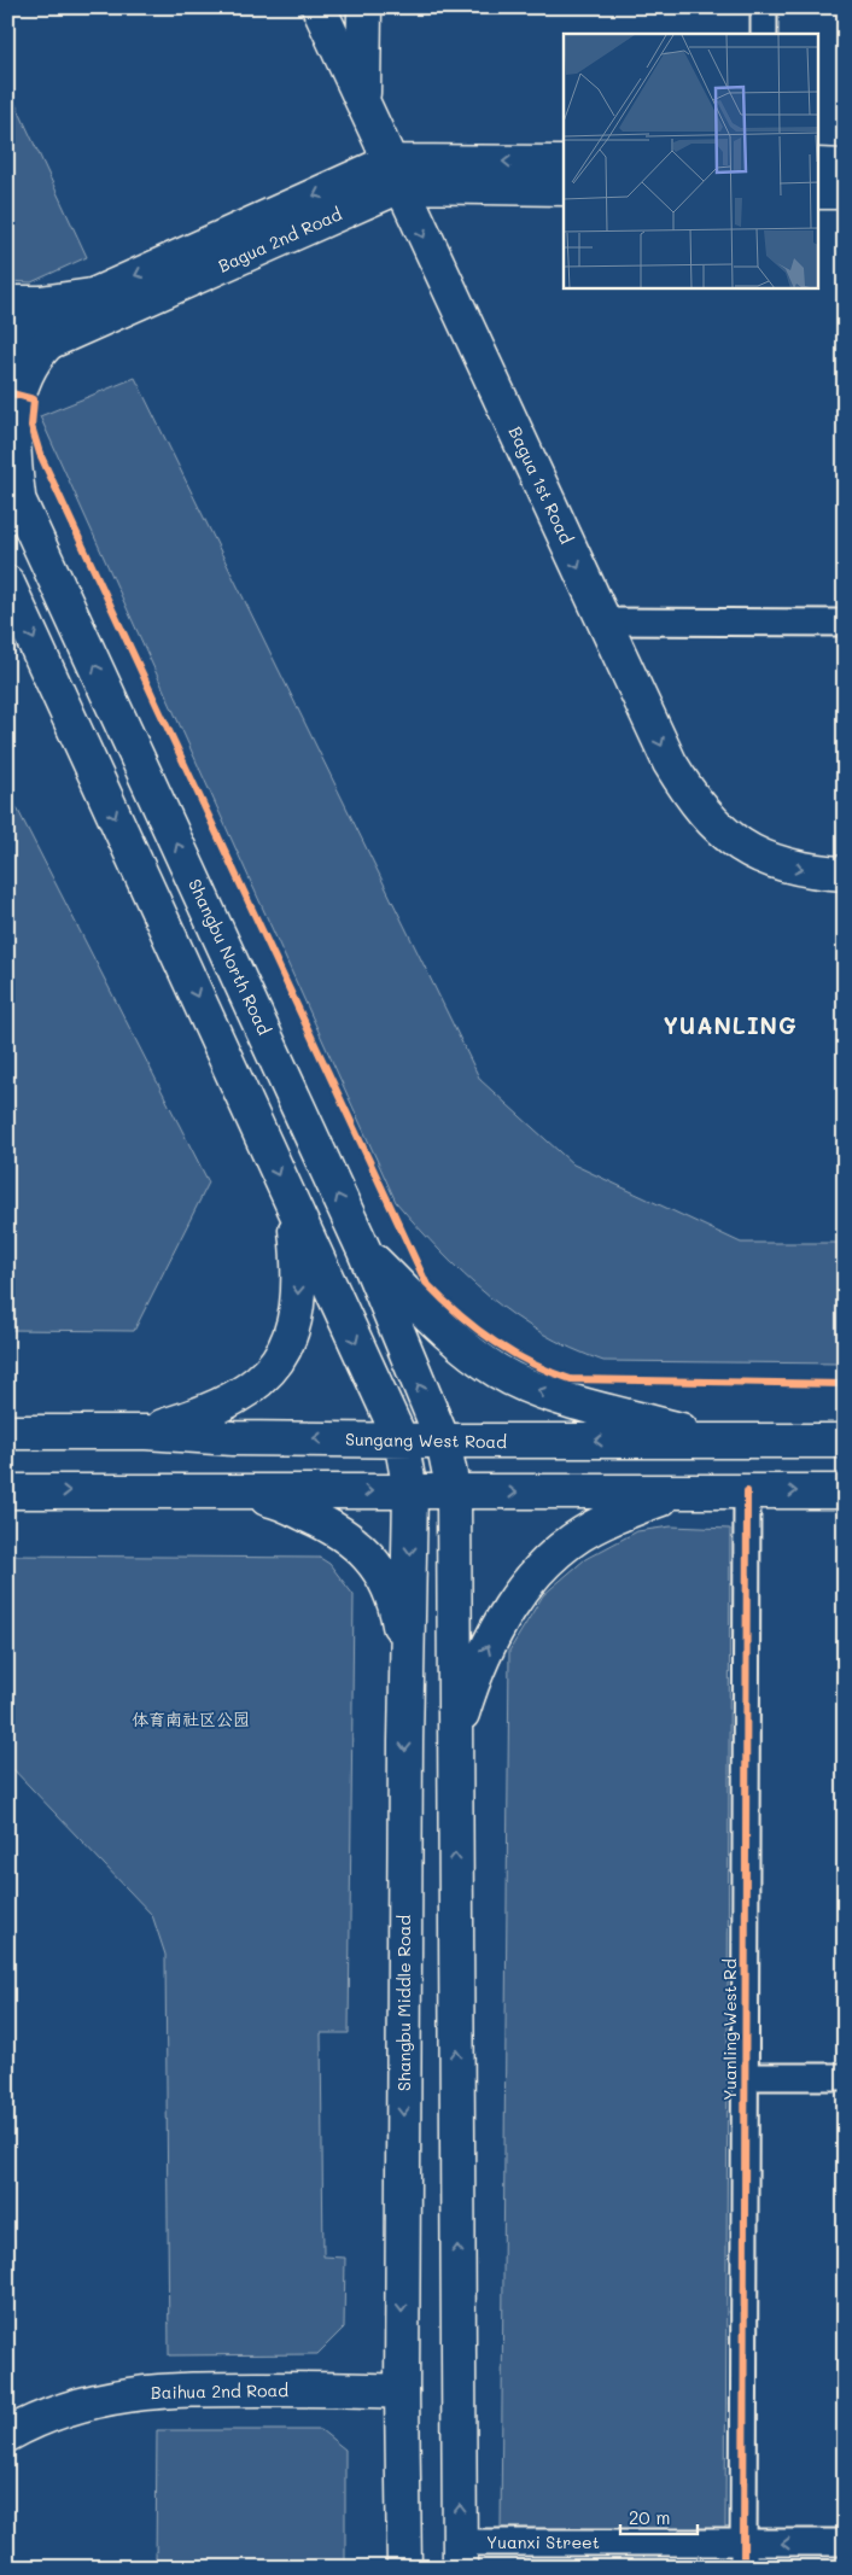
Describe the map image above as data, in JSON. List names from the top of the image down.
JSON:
{
  "streets": {
    "main road": [
      "Bagua 2nd Road",
      "Bagua 1st Road",
      "Shangbu North Road",
      "Sungang West Road",
      "Shangbu Middle Road",
      "Baihua 2nd Road"
    ],
    "street": ["Yuanling West Rd", "Yuanxi Street"]
  },
  "crossings": [
    ["Bagua 2nd Road", "Bagua 1st Road"],
    ["Shangbu North Road", "Sungang West Road"],
    ["Sungang West Road", "Shangbu Middle Road"],
    ["Shangbu Middle Road", "Baihua 2nd Road"],
    ["Yuanling West Rd", "Yuanxi Street"]
  ],
  "one_way": ["Bagua 1st Road"],
  "districts": ["YUANLING"],
  "parks": ["体育南社区公园"],
  "scale_bar": "20 m"
}
